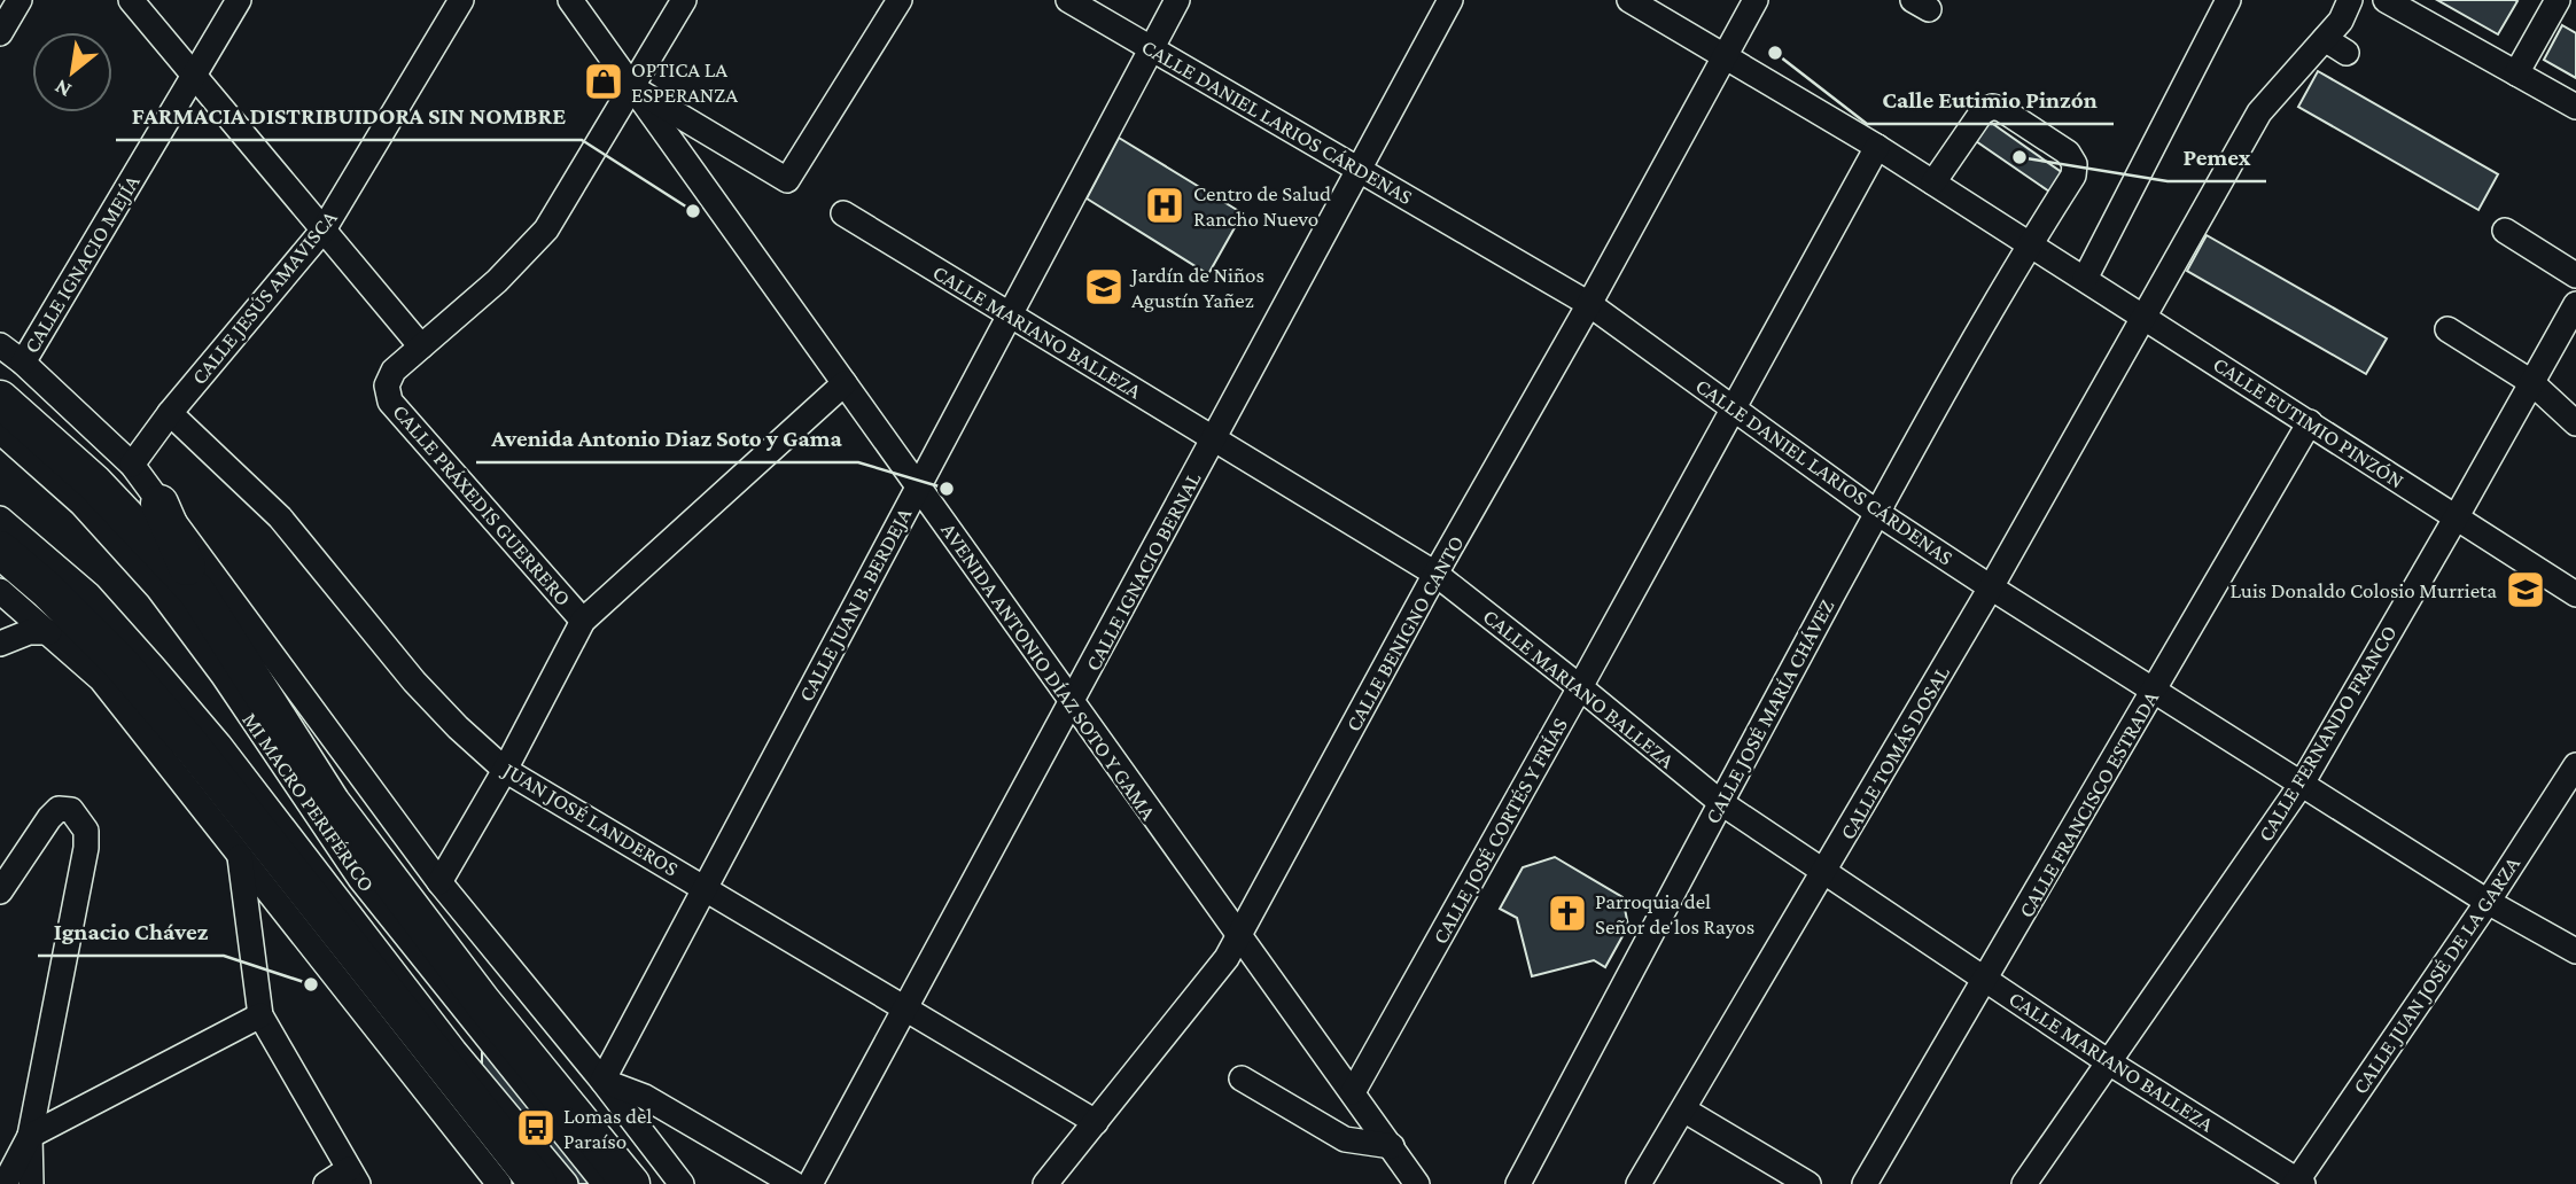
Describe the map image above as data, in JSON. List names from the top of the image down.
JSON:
{
  "streets": {
    "street": [
      "CALLE DANIEL LARIOS CÁRDENAS",
      "CALLE IGNACIO MEJÍA",
      "CALLE JESÚS AMAVISCA",
      "CALLE MARIANO BALLEZA",
      "CALLE EUTIMIO PINZÓN",
      "CALLE PRÁXEDIS GUERRERO",
      "CALLE IGNACIO BERNAL",
      "CALLE JUAN B. BERDEJA",
      "CALLE BENIGNO CANTO",
      "AVENIDA ANTONIO DÍAZ SOTO Y GAMA",
      "CALLE JOSÉ MARÍA CHÁVEZ",
      "CALLE FERNANDO FRANCO",
      "CALLE TOMÁS DOSAL",
      "MI MACRO PERIFÉRICO",
      "CALLE FRANCISCO ESTRADA",
      "JUAN JOSÉ LANDEROS",
      "CALLE JOSÉ CORTÉS Y FRÍAS",
      "CALLE JUAN JOSÉ DE LA GARZA"
    ]
  },
  "crossings": [
    ["CALLE DANIEL LARIOS CÁRDENAS", "CALLE IGNACIO BERNAL"],
    ["CALLE DANIEL LARIOS CÁRDENAS", "CALLE JUAN B. BERDEJA"],
    ["CALLE DANIEL LARIOS CÁRDENAS", "CALLE BENIGNO CANTO"],
    ["CALLE DANIEL LARIOS CÁRDENAS", "CALLE JOSÉ MARÍA CHÁVEZ"],
    ["CALLE DANIEL LARIOS CÁRDENAS", "CALLE FERNANDO FRANCO"],
    ["CALLE DANIEL LARIOS CÁRDENAS", "CALLE TOMÁS DOSAL"],
    ["CALLE DANIEL LARIOS CÁRDENAS", "CALLE FRANCISCO ESTRADA"],
    ["CALLE DANIEL LARIOS CÁRDENAS", "CALLE JOSÉ CORTÉS Y FRÍAS"],
    ["CALLE DANIEL LARIOS CÁRDENAS", "CALLE JUAN JOSÉ DE LA GARZA"],
    ["CALLE JESÚS AMAVISCA", "JUAN JOSÉ LANDEROS"],
    ["CALLE MARIANO BALLEZA", "CALLE IGNACIO BERNAL"],
    ["CALLE MARIANO BALLEZA", "CALLE JUAN B. BERDEJA"],
    ["CALLE MARIANO BALLEZA", "CALLE BENIGNO CANTO"],
    ["CALLE MARIANO BALLEZA", "CALLE JOSÉ MARÍA CHÁVEZ"],
    ["CALLE MARIANO BALLEZA", "CALLE FERNANDO FRANCO"],
    ["CALLE MARIANO BALLEZA", "CALLE TOMÁS DOSAL"],
    ["CALLE MARIANO BALLEZA", "CALLE FRANCISCO ESTRADA"],
    ["CALLE MARIANO BALLEZA", "CALLE JOSÉ CORTÉS Y FRÍAS"],
    ["CALLE MARIANO BALLEZA", "CALLE JUAN JOSÉ DE LA GARZA"],
    ["CALLE EUTIMIO PINZÓN", "CALLE BENIGNO CANTO"],
    ["CALLE EUTIMIO PINZÓN", "CALLE JOSÉ MARÍA CHÁVEZ"],
    ["CALLE EUTIMIO PINZÓN", "CALLE FERNANDO FRANCO"],
    ["CALLE EUTIMIO PINZÓN", "CALLE TOMÁS DOSAL"],
    ["CALLE EUTIMIO PINZÓN", "CALLE FRANCISCO ESTRADA"],
    ["CALLE EUTIMIO PINZÓN", "CALLE JOSÉ CORTÉS Y FRÍAS"],
    ["CALLE IGNACIO BERNAL", "AVENIDA ANTONIO DÍAZ SOTO Y GAMA"],
    ["CALLE IGNACIO BERNAL", "JUAN JOSÉ LANDEROS"],
    ["CALLE JUAN B. BERDEJA", "AVENIDA ANTONIO DÍAZ SOTO Y GAMA"],
    ["CALLE JUAN B. BERDEJA", "JUAN JOSÉ LANDEROS"],
    ["CALLE BENIGNO CANTO", "AVENIDA ANTONIO DÍAZ SOTO Y GAMA"],
    ["CALLE BENIGNO CANTO", "JUAN JOSÉ LANDEROS"],
    ["AVENIDA ANTONIO DÍAZ SOTO Y GAMA", "CALLE JOSÉ CORTÉS Y FRÍAS"]
  ],
  "places": {
    "other": [
      "Calle Eutimio Pinzón",
      "Pemex",
      "FARMACIA DISTRIBUIDORA SIN NOMBRE",
      "Avenida Antonio Diaz Soto y Gama",
      "Ignacio Chávez"
    ],
    "shop": ["OPTICA LA ESPERANZA"],
    "hospital": ["Centro de Salud Rancho Nuevo"],
    "school or university": ["Jardín de Niños Agustín Yañez", "Luis Donaldo Colosio Murrieta"],
    "church": ["Parroquia del Señor de los Rayos"],
    "bus stop": ["Lomas del Paraíso"]
  },
  "north": "bottom left"
}
